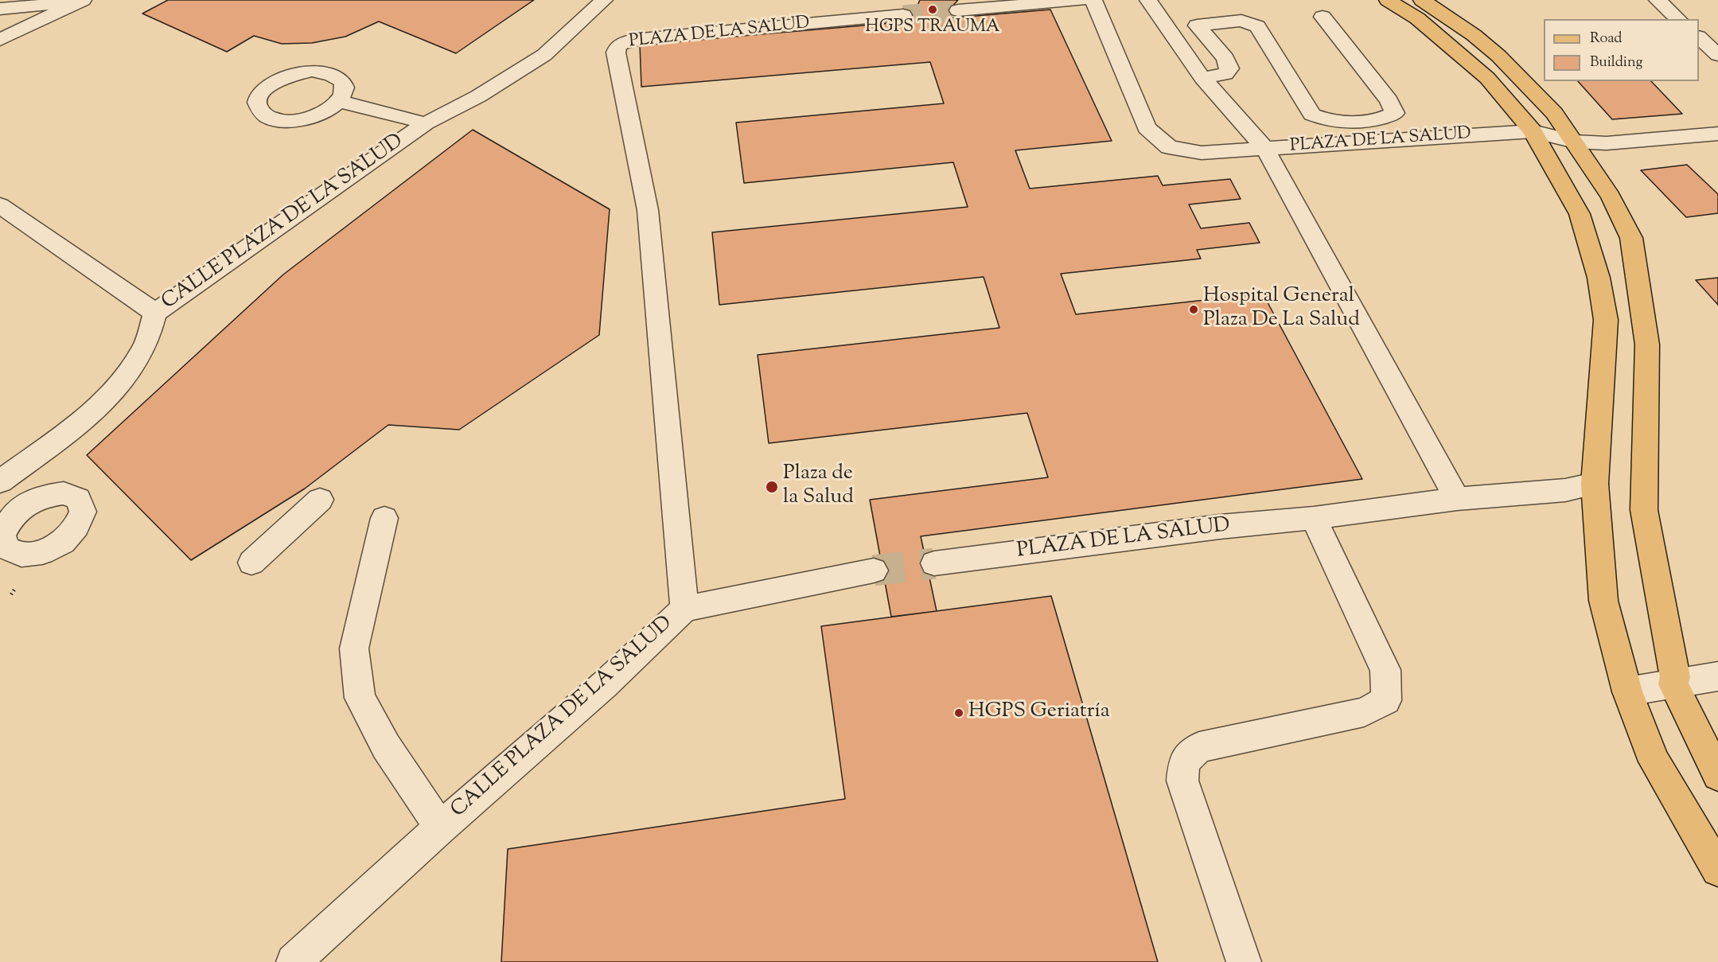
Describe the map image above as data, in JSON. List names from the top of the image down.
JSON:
{
  "streets": {
    "street": ["PLAZA DE LA SALUD", "CALLE PLAZA DE LA SALUD"]
  },
  "crossings": [
    ["PLAZA DE LA SALUD", "CALLE PLAZA DE LA SALUD"]
  ],
  "places": [
    "HGPS TRAUMA",
    "Hospital General Plaza De La Salud",
    "Plaza de la Salud",
    "HGPS Geriatría"
  ],
  "legend": ["Road", "Building"]
}
